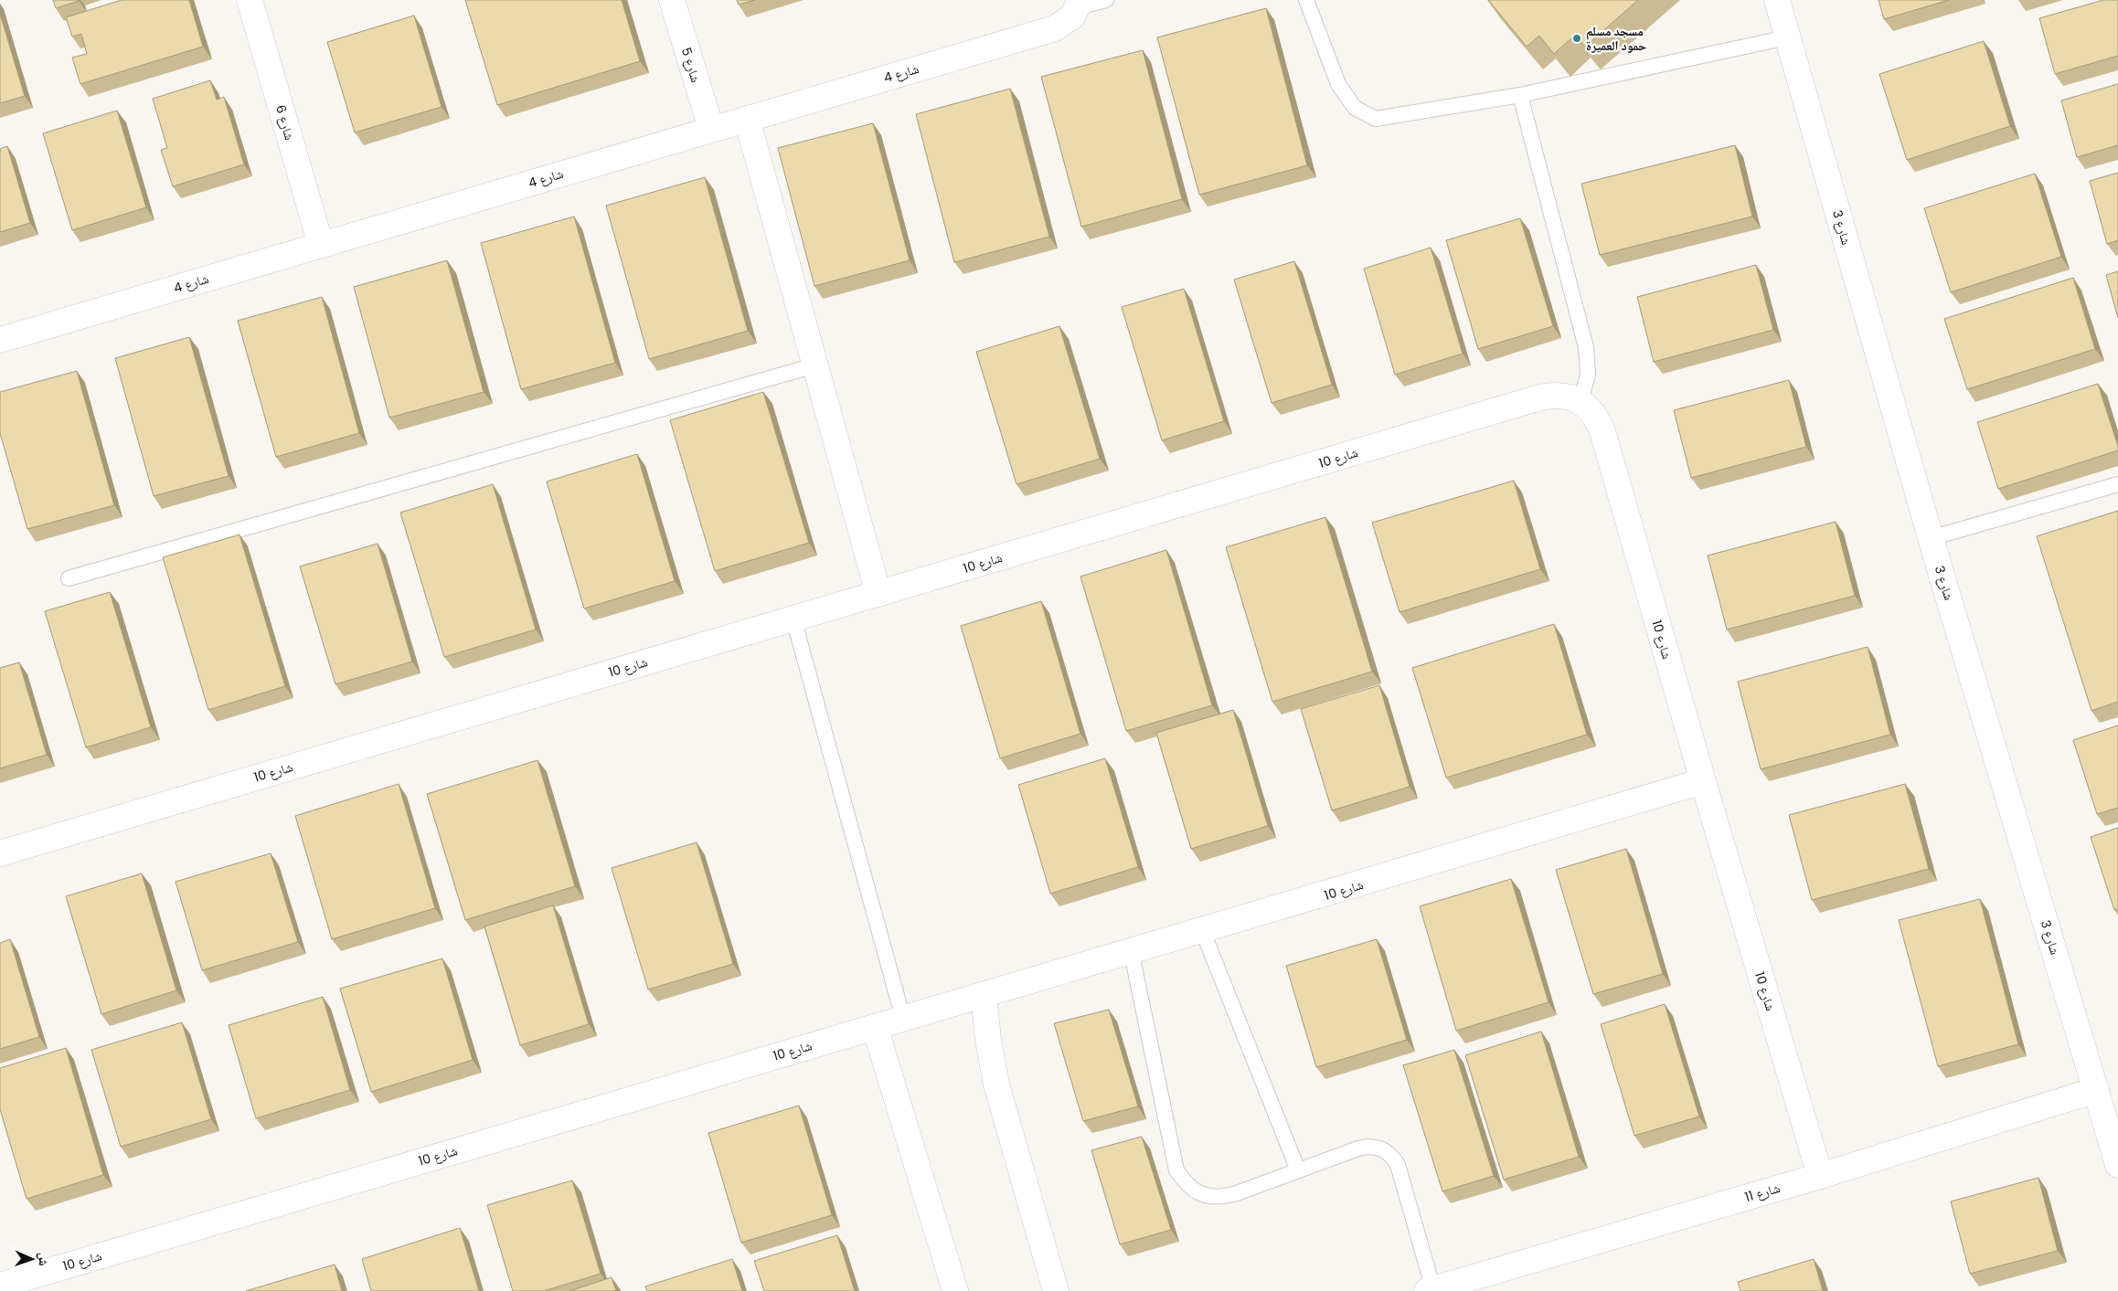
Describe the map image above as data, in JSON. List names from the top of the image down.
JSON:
{
  "streets": {
    "street": [
      "شارع 5",
      "شارع 4",
      "شارع 6",
      "شارع 3",
      "شارع 10",
      "شارع 11"
    ]
  },
  "crossings": [
    ["شارع 5", "شارع 4"],
    ["شارع 4", "شارع 6"],
    ["شارع 3", "شارع 11"],
    ["شارع 10", "شارع 11"]
  ],
  "places": ["مسجد مسلم حمود العميرة"],
  "north": "right"
}
